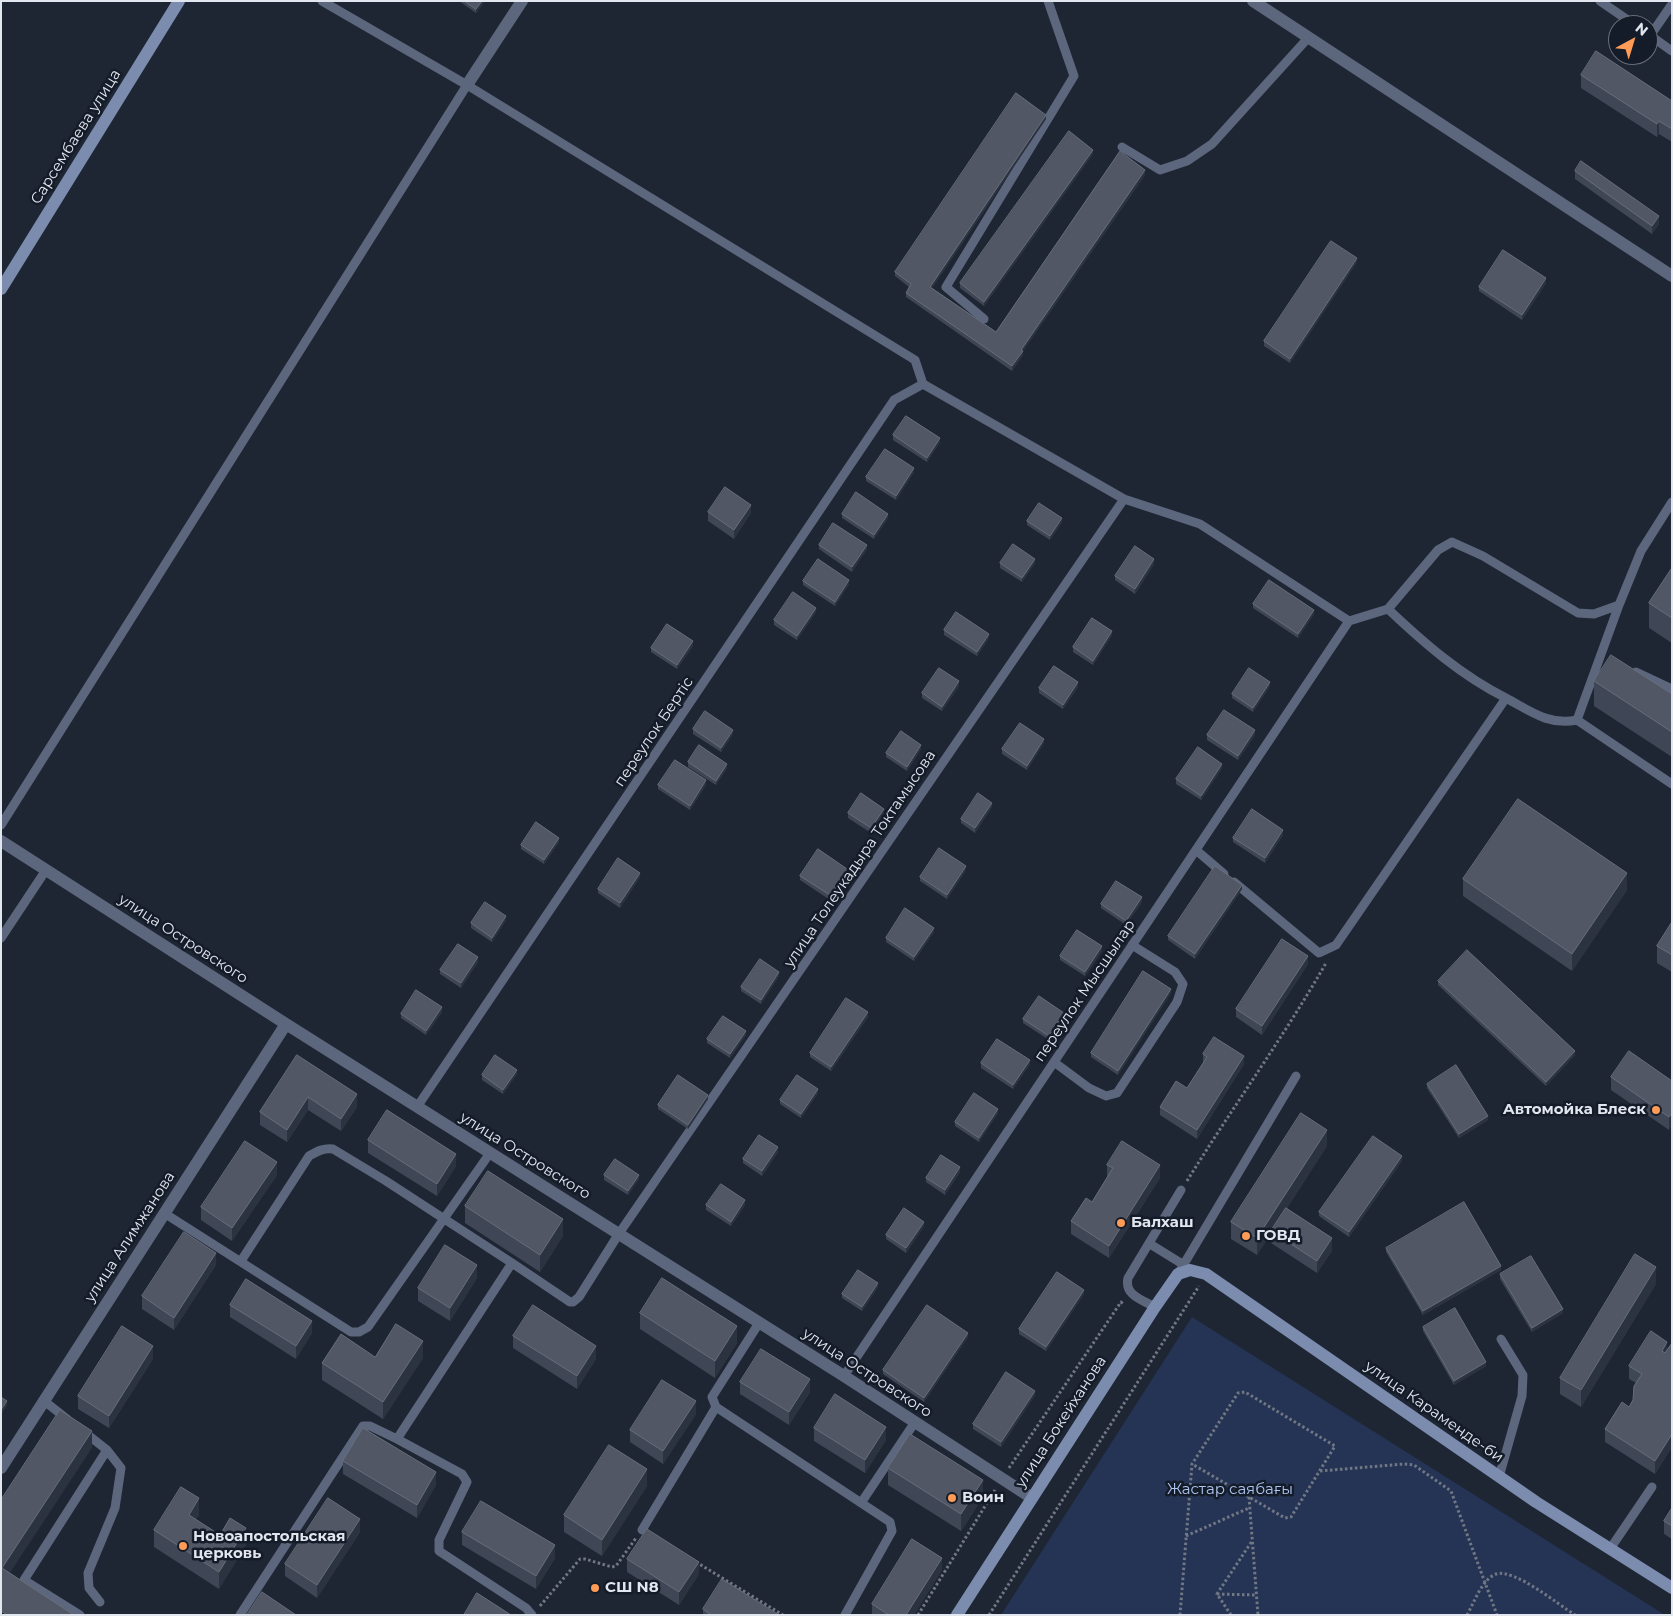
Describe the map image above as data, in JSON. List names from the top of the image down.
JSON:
{
  "streets": {
    "street": [
      "Сарсембаева улица",
      "улица Островского",
      "улица Алимжанова",
      "улица Караменде-би",
      "улица Бокейханова"
    ],
    "lane": ["переулок Бертіс", "улица Толеукадыра Токтамысова", "переулок Мысшылар"]
  },
  "crossings": [
    ["переулок Бертіс", "улица Островского"],
    ["улица Толеукадыра Токтамысова", "улица Островского"],
    ["улица Островского", "переулок Мысшылар"],
    ["улица Островского", "улица Алимжанова"],
    ["улица Островского", "улица Бокейханова"]
  ],
  "parks": ["Жастар саябағы"],
  "places": [
    "Автомойка Блеск",
    "Балхаш",
    "ГОВД",
    "Воин",
    "Новоапостольская церковь",
    "СШ N8"
  ],
  "north": "top right"
}
